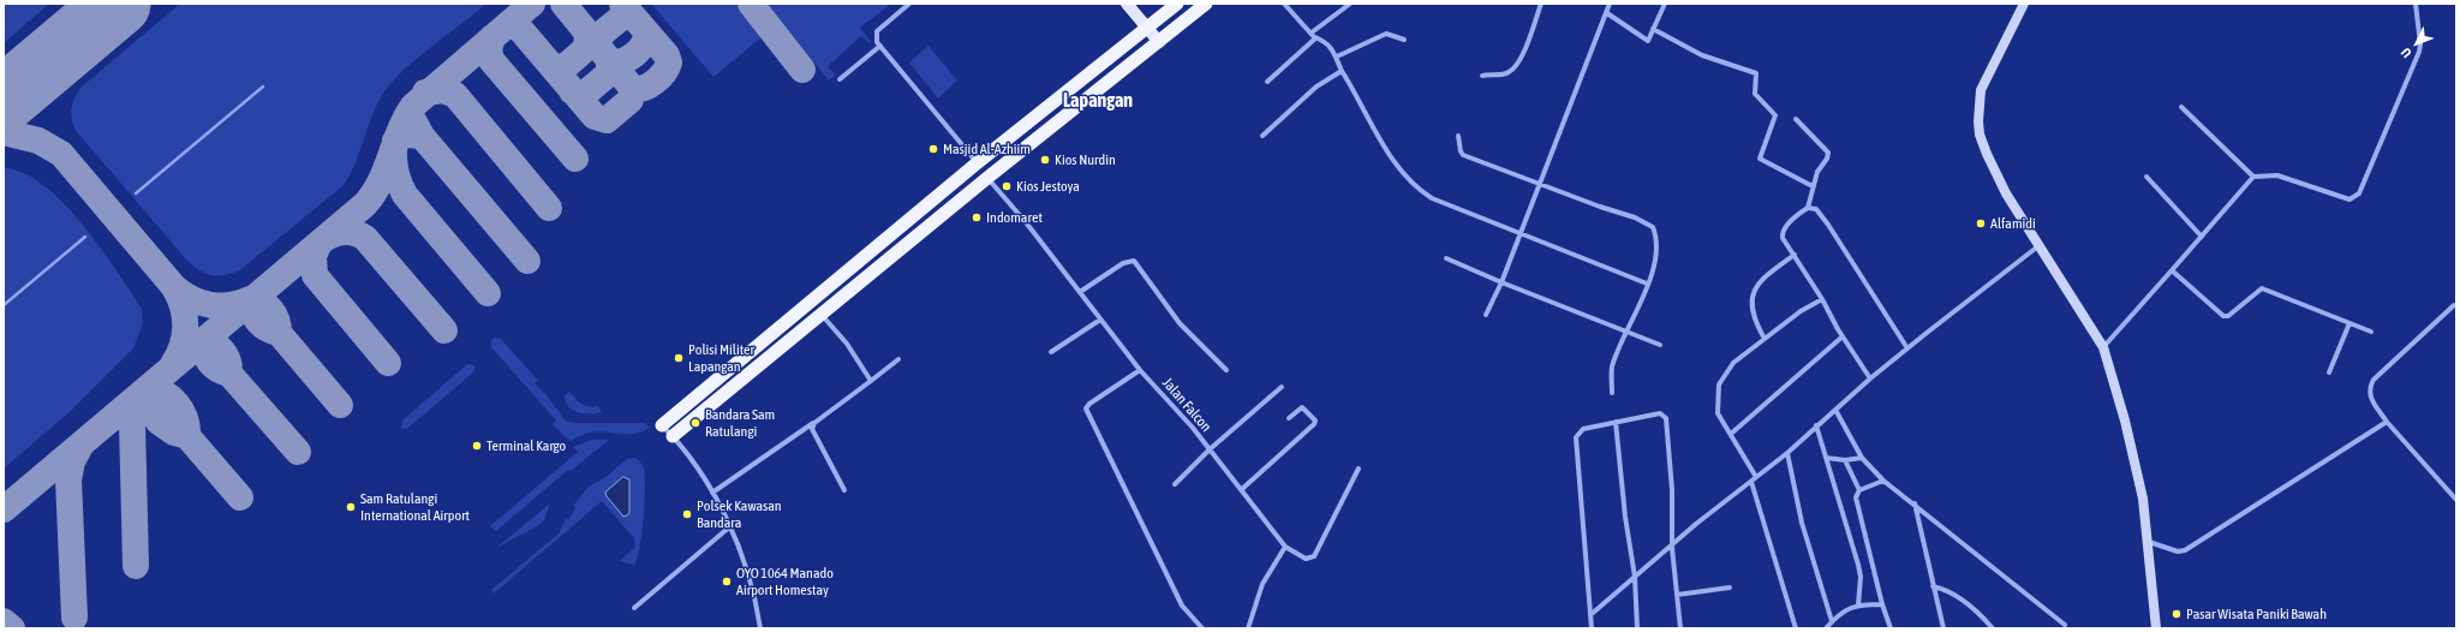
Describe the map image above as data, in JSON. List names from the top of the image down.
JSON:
{
  "streets": {
    "street": ["Jalan Falcon"]
  },
  "districts": ["Lapangan"],
  "places": [
    "Masjid Al-Azhiim",
    "Kios Nurdin",
    "Kios Jestoya",
    "Indomaret",
    "Alfamidi",
    "Polisi Militer Lapangan",
    "Bandara Sam Ratulangi",
    "Terminal Kargo",
    "Sam Ratulangi International Airport",
    "Polsek Kawasan Bandara",
    "OYO 1064 Manado Airport Homestay",
    "Pasar Wisata Paniki Bawah"
  ],
  "north": "bottom left"
}
